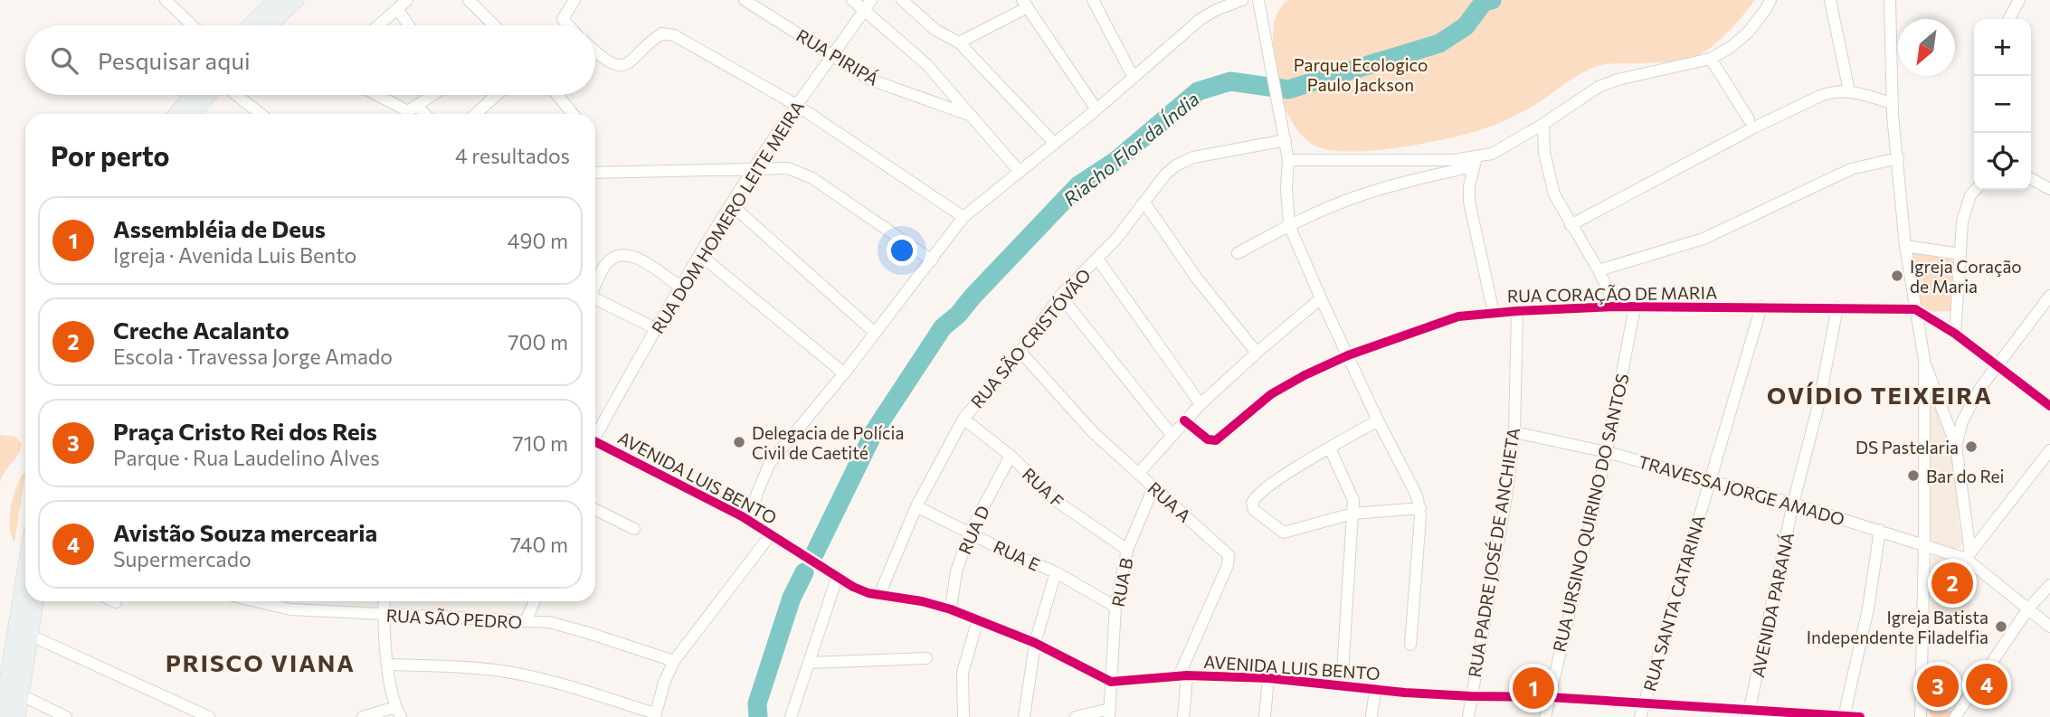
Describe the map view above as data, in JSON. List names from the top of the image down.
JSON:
{
  "streets": {
    "street": [
      "RUA PIRIPÁ",
      "RUA DOM HOMERO LEITE MEIRA",
      "RUA CORAÇÃO DE MARIA",
      "RUA SÃO CRISTÓVÃO",
      "AVENIDA LUIS BENTO",
      "RUA F",
      "TRAVESSA JORGE AMADO",
      "RUA A",
      "RUA URSINO QUIRINO DO SANTOS",
      "RUA D",
      "RUA PADRE JOSÉ DE ANCHIETA",
      "RUA E",
      "RUA B",
      "RUA SANTA CATARINA",
      "AVENIDA PARANÁ",
      "RUA SÃO PEDRO"
    ]
  },
  "crossings": [
    ["RUA PIRIPÁ", "RUA DOM HOMERO LEITE MEIRA"],
    ["RUA CORAÇÃO DE MARIA", "RUA URSINO QUIRINO DO SANTOS"],
    ["RUA CORAÇÃO DE MARIA", "RUA PADRE JOSÉ DE ANCHIETA"],
    ["RUA CORAÇÃO DE MARIA", "RUA SANTA CATARINA"],
    ["RUA CORAÇÃO DE MARIA", "AVENIDA PARANÁ"],
    ["RUA SÃO CRISTÓVÃO", "AVENIDA LUIS BENTO"],
    ["RUA SÃO CRISTÓVÃO", "RUA F"],
    ["RUA SÃO CRISTÓVÃO", "RUA A"],
    ["RUA SÃO CRISTÓVÃO", "RUA E"],
    ["AVENIDA LUIS BENTO", "RUA A"],
    ["AVENIDA LUIS BENTO", "RUA URSINO QUIRINO DO SANTOS"],
    ["AVENIDA LUIS BENTO", "RUA D"],
    ["AVENIDA LUIS BENTO", "RUA PADRE JOSÉ DE ANCHIETA"],
    ["AVENIDA LUIS BENTO", "RUA B"],
    ["AVENIDA LUIS BENTO", "RUA SANTA CATARINA"],
    ["AVENIDA LUIS BENTO", "AVENIDA PARANÁ"],
    ["RUA F", "RUA D"],
    ["RUA F", "RUA B"],
    ["TRAVESSA JORGE AMADO", "RUA URSINO QUIRINO DO SANTOS"],
    ["TRAVESSA JORGE AMADO", "RUA PADRE JOSÉ DE ANCHIETA"],
    ["TRAVESSA JORGE AMADO", "RUA SANTA CATARINA"],
    ["TRAVESSA JORGE AMADO", "AVENIDA PARANÁ"],
    ["RUA A", "RUA B"],
    ["RUA D", "RUA E"],
    ["RUA E", "RUA B"]
  ],
  "districts": ["OVÍDIO TEIXEIRA", "PRISCO VIANA"],
  "water": ["Riacho Flor da Índia"],
  "parks": ["Parque Ecologico Paulo Jackson"],
  "places": [
    "Igreja Coração de Maria",
    "Delegacia de Polícia Civil de Caetité",
    "DS Pastelaria",
    "Bar do Rei",
    "Igreja Batista Independente Filadelfia"
  ],
  "north": "bottom left",
  "page": {
    "map_buttons": ["+", "−"],
    "search": "Pesquisar aqui",
    "heading": ["Por perto", "4 resultados"],
    "list": [
      {
        "mark": "1",
        "name": "Assembléia de Deus",
        "note": "Igreja · Avenida Luis Bento",
        "value": "490 m"
      },
      {
        "mark": "2",
        "name": "Creche Acalanto",
        "note": "Escola · Travessa Jorge Amado",
        "value": "700 m"
      },
      {
        "mark": "3",
        "name": "Praça Cristo Rei dos Reis",
        "note": "Parque · Rua Laudelino Alves",
        "value": "710 m"
      },
      {
        "mark": "4",
        "name": "Avistão Souza mercearia",
        "note": "Supermercado",
        "value": "740 m"
      }
    ],
    "pins": [
      "2",
      "4",
      "3",
      "1"
    ]
  }
}
